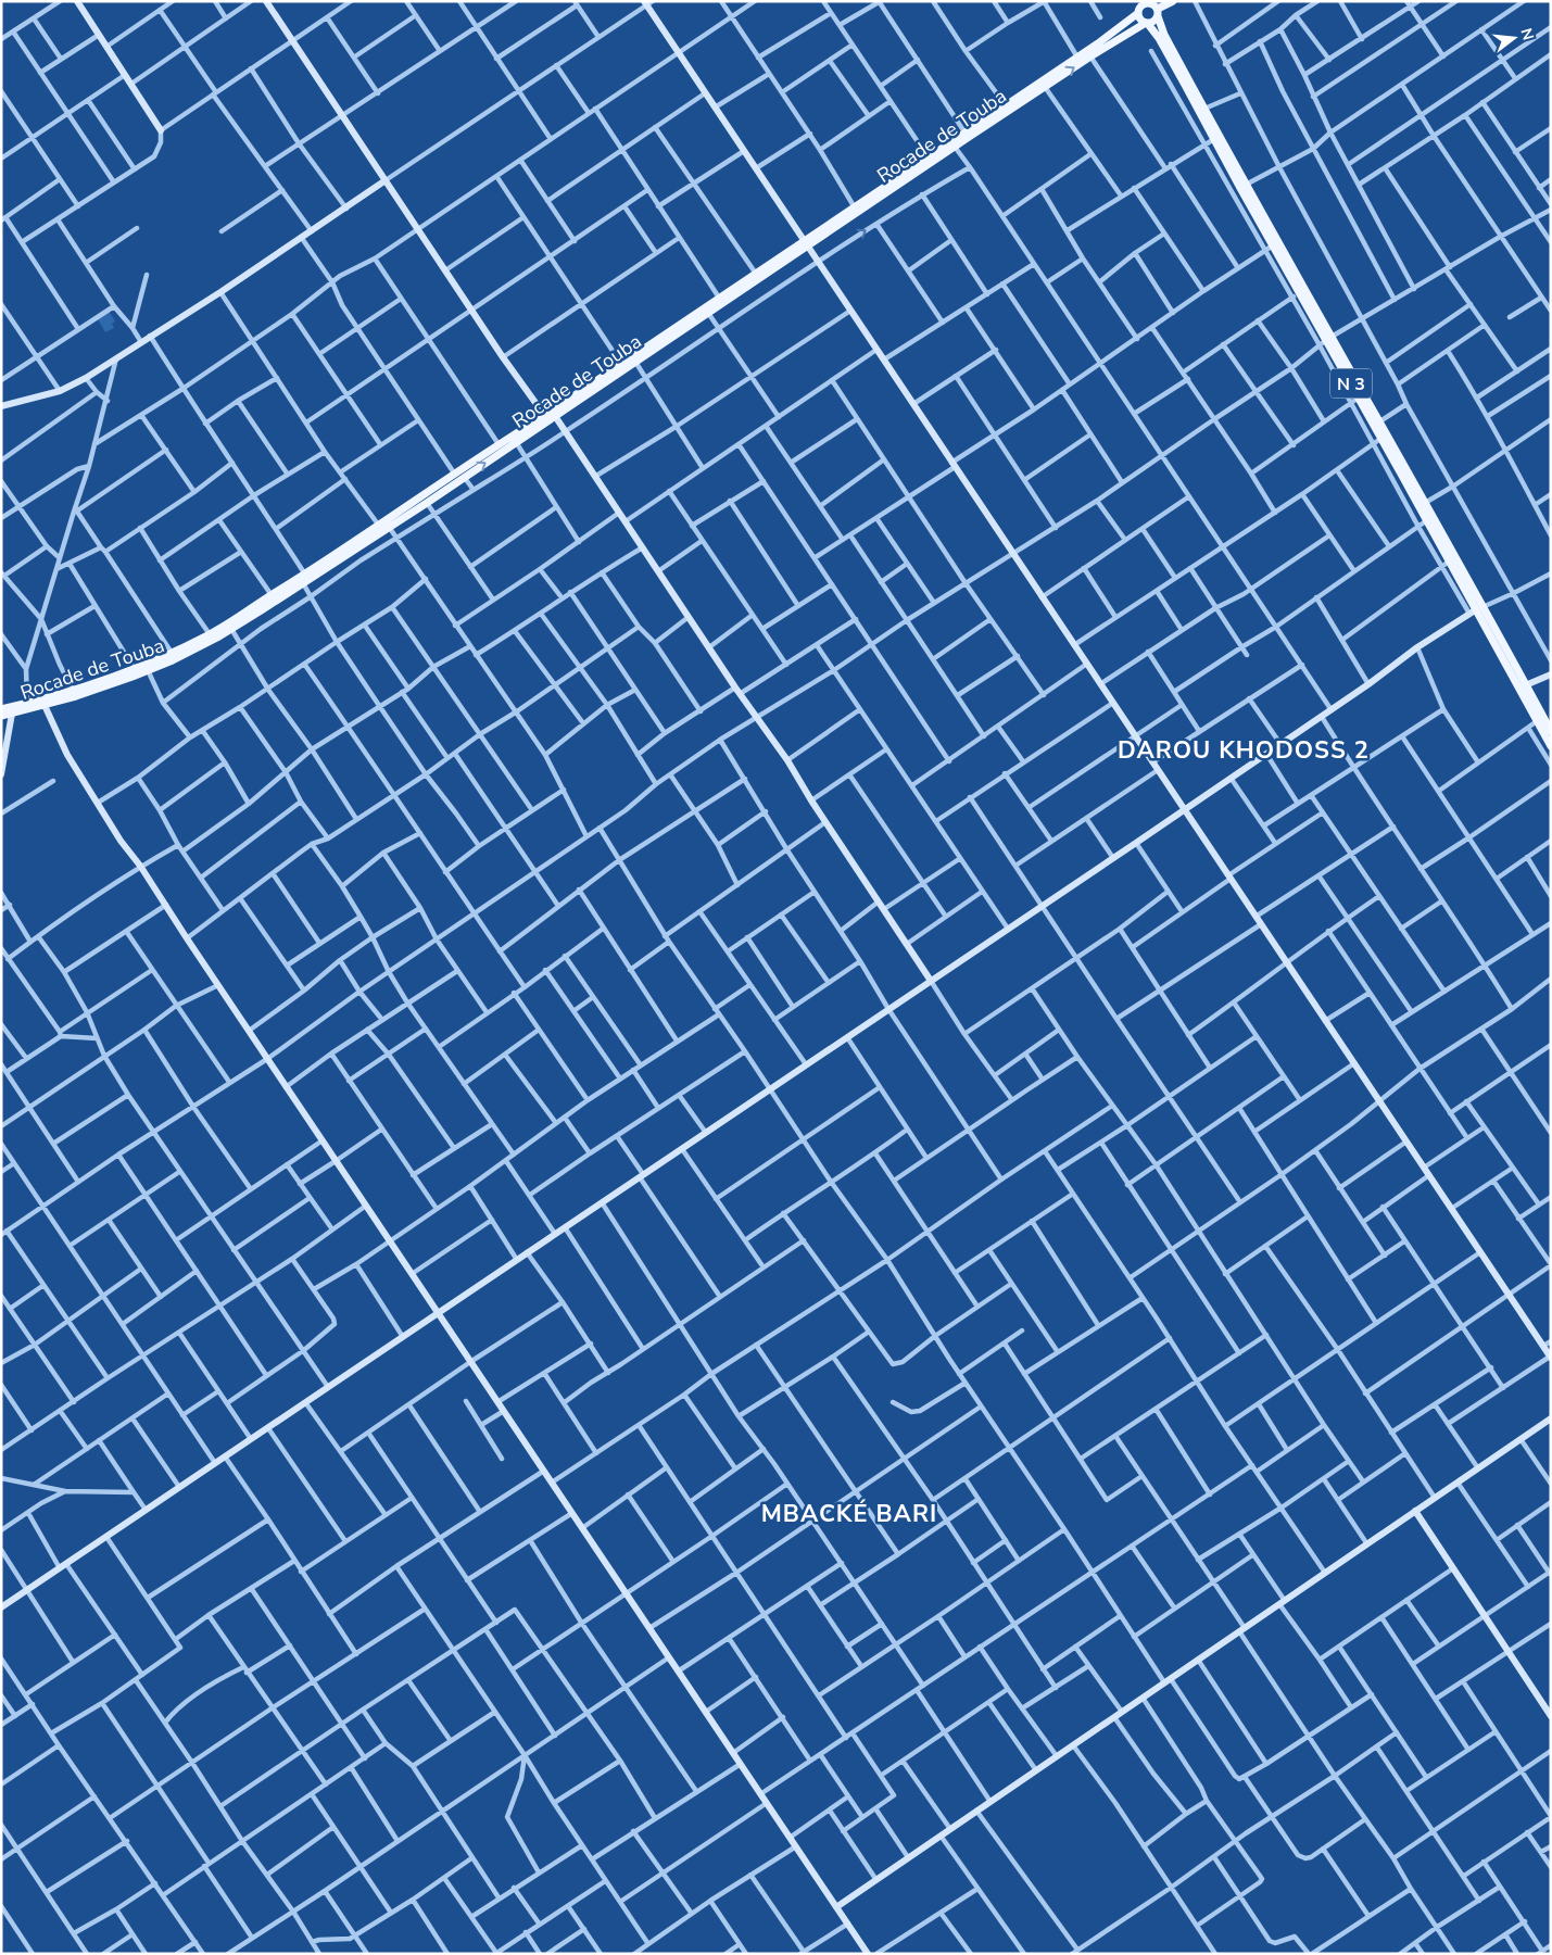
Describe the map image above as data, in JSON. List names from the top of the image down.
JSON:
{
  "streets": {
    "main road": ["Rocade de Touba", "N 3"]
  },
  "crossings": [
    ["Rocade de Touba", "N 3"]
  ],
  "districts": ["DAROU KHODOSS 2", "MBACKÉ BARI"],
  "north": "right"
}
